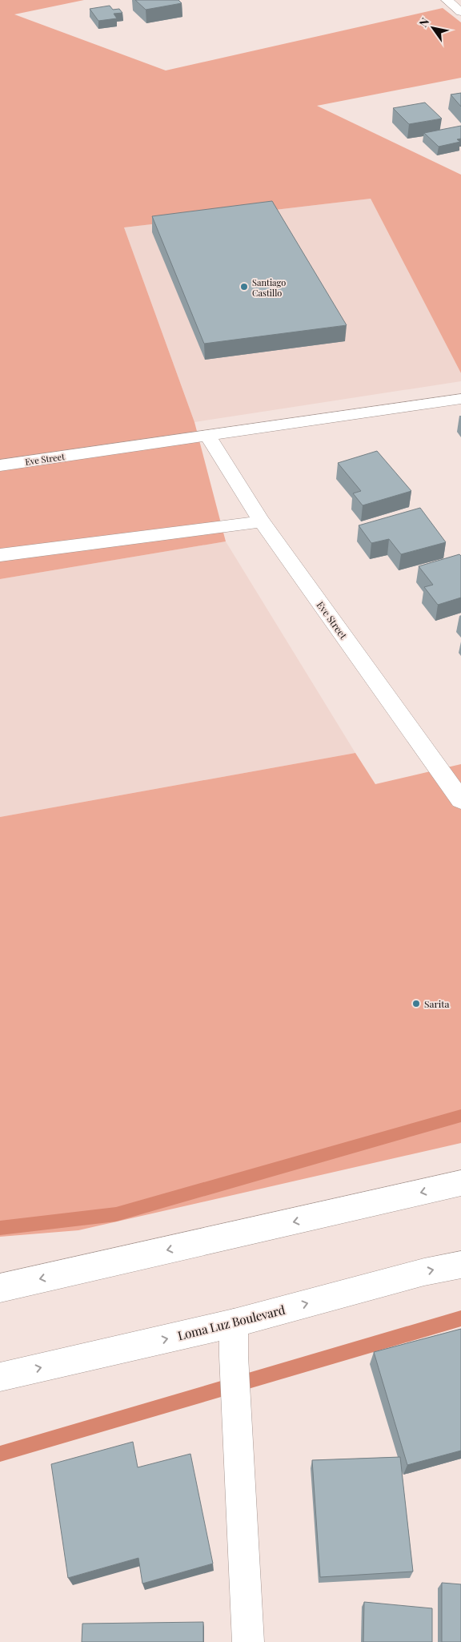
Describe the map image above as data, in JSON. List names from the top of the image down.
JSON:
{
  "streets": {
    "main road": ["Eve Street", "Loma Luz Boulevard"]
  },
  "places": ["Santiago Castillo", "Sarita"],
  "north": "top left"
}
